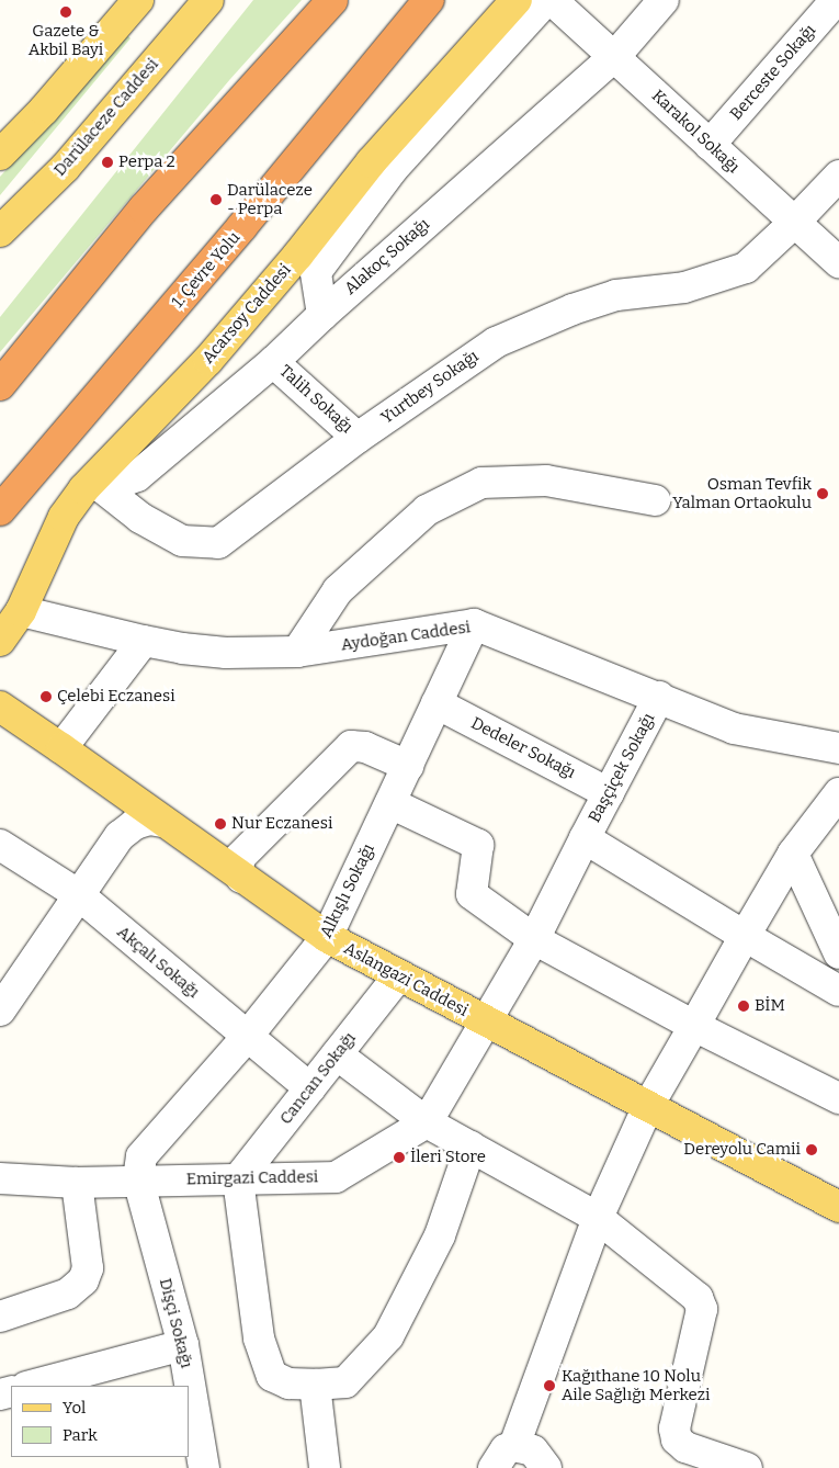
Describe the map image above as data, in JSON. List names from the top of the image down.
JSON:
{
  "streets": {
    "highway": ["1. Çevre Yolu"],
    "main road": ["Darülaceze Caddesi", "Acarsoy Caddesi", "Aslangazi Caddesi"],
    "street": [
      "Berceste Sokağı",
      "Karakol Sokağı",
      "Alakoç Sokağı",
      "Yurtbey Sokağı",
      "Talih Sokağı",
      "Aydoğan Caddesi",
      "Dedeler Sokağı",
      "Başçiçek Sokağı",
      "Alkışlı Sokağı",
      "Akçalı Sokağı",
      "Cancan Sokağı",
      "Emirgazi Caddesi",
      "Dişçi Sokağı"
    ]
  },
  "crossings": [
    ["Berceste Sokağı", "Karakol Sokağı"],
    ["Karakol Sokağı", "Alakoç Sokağı"],
    ["Karakol Sokağı", "Yurtbey Sokağı"],
    ["Alakoç Sokağı", "Acarsoy Caddesi"],
    ["Alakoç Sokağı", "Yurtbey Sokağı"],
    ["Alakoç Sokağı", "Talih Sokağı"],
    ["Acarsoy Caddesi", "Yurtbey Sokağı"],
    ["Acarsoy Caddesi", "Aydoğan Caddesi"],
    ["Yurtbey Sokağı", "Talih Sokağı"],
    ["Aydoğan Caddesi", "Başçiçek Sokağı"],
    ["Aydoğan Caddesi", "Alkışlı Sokağı"],
    ["Dedeler Sokağı", "Başçiçek Sokağı"],
    ["Dedeler Sokağı", "Alkışlı Sokağı"],
    ["Başçiçek Sokağı", "Aslangazi Caddesi"],
    ["Başçiçek Sokağı", "Emirgazi Caddesi"],
    ["Alkışlı Sokağı", "Akçalı Sokağı"],
    ["Alkışlı Sokağı", "Aslangazi Caddesi"],
    ["Alkışlı Sokağı", "Emirgazi Caddesi"],
    ["Alkışlı Sokağı", "Dişçi Sokağı"],
    ["Akçalı Sokağı", "Cancan Sokağı"],
    ["Aslangazi Caddesi", "Cancan Sokağı"],
    ["Cancan Sokağı", "Emirgazi Caddesi"],
    ["Emirgazi Caddesi", "Dişçi Sokağı"]
  ],
  "places": [
    "Gazete & Akbil Bayi",
    "Perpa 2",
    "Darülaceze - Perpa",
    "Osman Tevfik Yalman Ortaokulu",
    "Çelebi Eczanesi",
    "Nur Eczanesi",
    "BİM",
    "Dereyolu Camii",
    "İleri Store",
    "Kağıthane 10 Nolu Aile Sağlığı Merkezi"
  ],
  "legend": ["Yol", "Park"]
}
